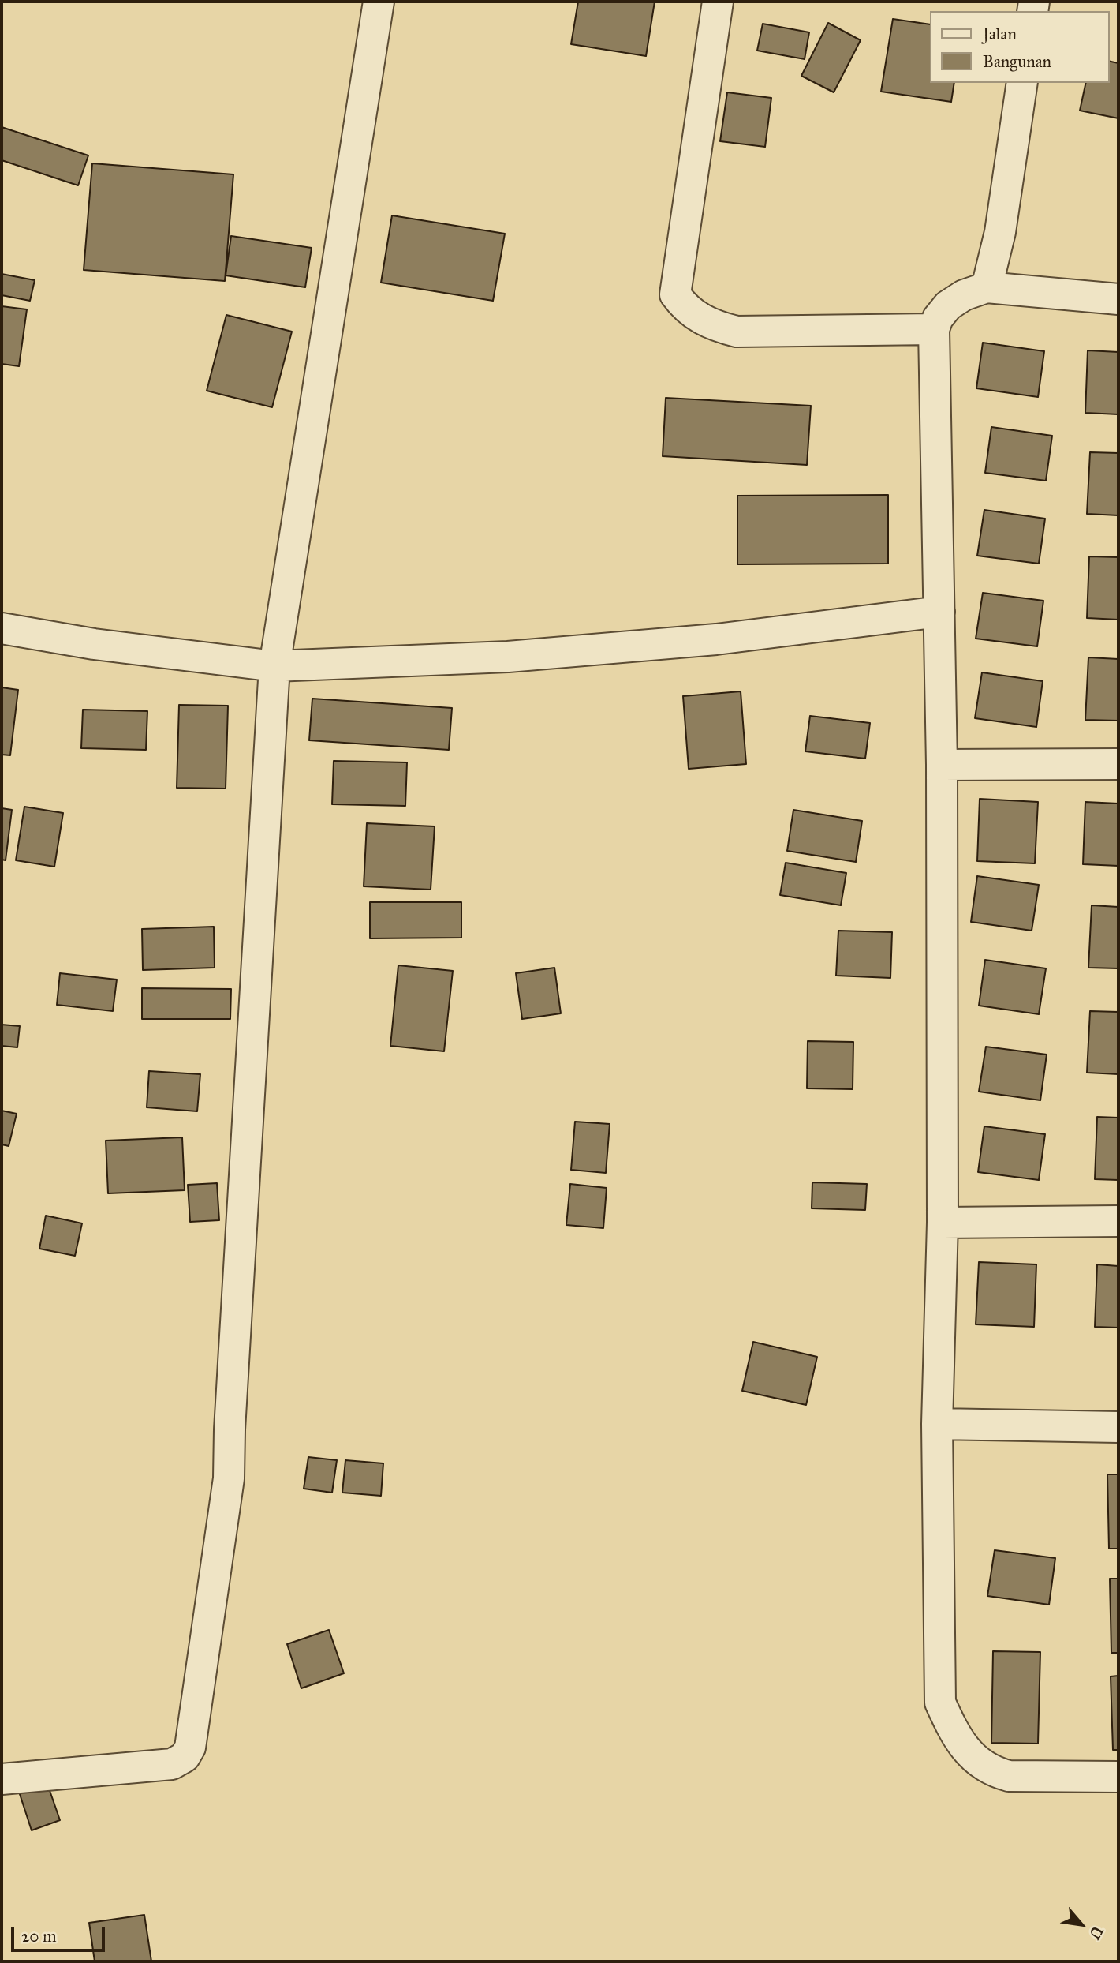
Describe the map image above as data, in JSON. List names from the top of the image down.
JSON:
{
  "legend": ["Jalan", "Bangunan"],
  "scale_bar": "20 m",
  "north": "bottom right"
}
